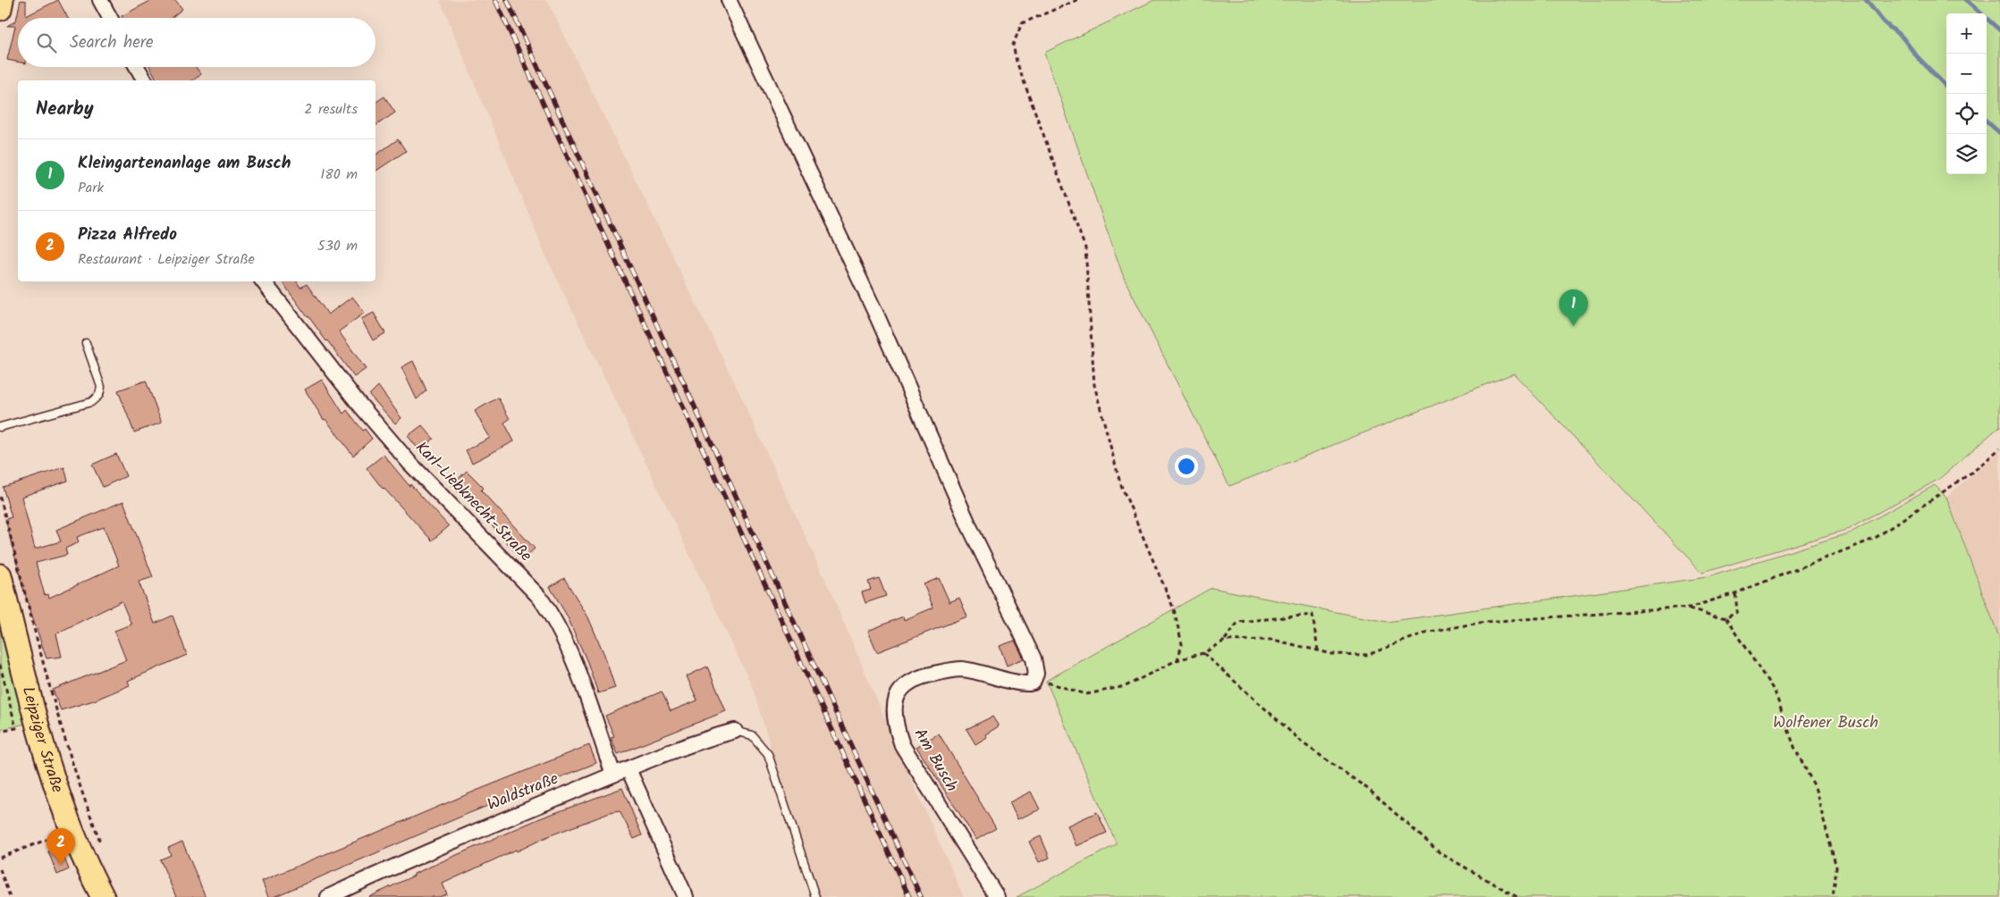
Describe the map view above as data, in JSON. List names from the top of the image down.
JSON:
{
  "streets": {
    "main road": ["Leipziger Straße"],
    "street": ["Karl-Liebknecht-Straße", "Am Busch", "Waldstraße"]
  },
  "crossings": [
    ["Karl-Liebknecht-Straße", "Waldstraße"]
  ],
  "parks": ["Wolfener Busch"],
  "page": {
    "map_buttons": ["+", "−"],
    "search": "Search here",
    "heading": ["Nearby", "2 results"],
    "list": [
      {
        "mark": "1",
        "name": "Kleingartenanlage am Busch",
        "note": "Park",
        "value": "180 m"
      },
      {
        "mark": "2",
        "name": "Pizza Alfredo",
        "note": "Restaurant · Leipziger Straße",
        "value": "530 m"
      }
    ],
    "pins": ["1", "2"]
  }
}
